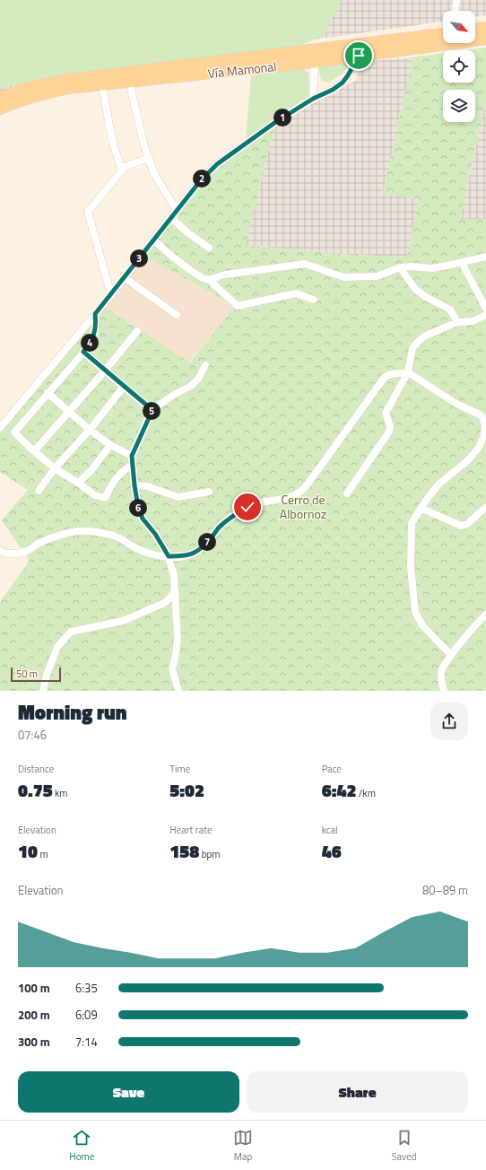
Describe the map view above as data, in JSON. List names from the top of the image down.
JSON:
{
  "streets": {
    "main road": ["Vía Mamonal"]
  },
  "parks": ["Cerro de Albornoz"],
  "scale_bar": "50 m",
  "north": "bottom right",
  "page": {
    "pins": [
      "1",
      "2",
      "3",
      "4",
      "5",
      "6",
      "7"
    ],
    "scale": "50 m",
    "heading": ["Morning run", "07:46"],
    "stats": [
      ["Distance", "0.75 km"],
      ["Time", "5:02"],
      ["Pace", "6:42 /km"],
      ["Elevation", "10 m"],
      ["Heart rate", "158 bpm"],
      ["kcal", "46"]
    ],
    "chart": ["Elevation", "80–89 m"],
    "list": [
      {
        "name": "100 m",
        "note": "6:35"
      },
      {
        "name": "200 m",
        "note": "6:09"
      },
      {
        "name": "300 m",
        "note": "7:14"
      }
    ],
    "buttons": ["Save", "Share"],
    "tabs": ["Home", "Map", "Saved"]
  }
}
